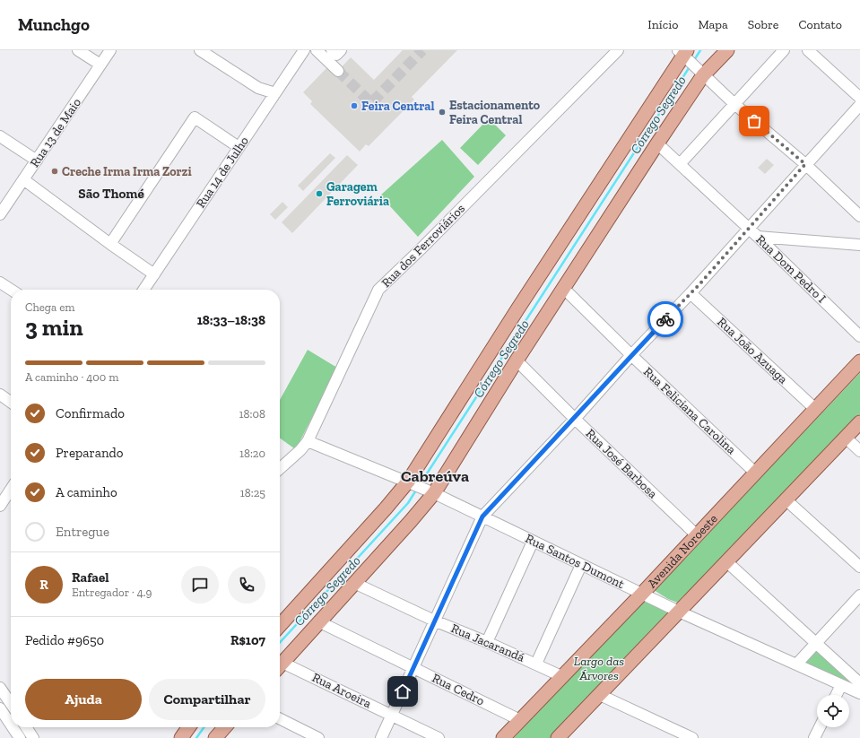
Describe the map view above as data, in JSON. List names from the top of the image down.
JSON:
{
  "streets": {
    "main road": ["Avenida Noroeste"],
    "street": [
      "Rua 13 de Maio",
      "Rua 14 de Julho",
      "Rua dos Ferroviários",
      "Rua Dom Pedro I",
      "Rua João Azuaga",
      "Rua Feliciana Carolina",
      "Rua José Barbosa",
      "Rua Santos Dumont",
      "Rua Jacarandá",
      "Rua Cedro",
      "Rua Aroeira"
    ]
  },
  "crossings": [
    ["Rua dos Ferroviários", "Rua Santos Dumont"],
    ["Rua João Azuaga", "Avenida Noroeste"],
    ["Rua Feliciana Carolina", "Avenida Noroeste"],
    ["Rua José Barbosa", "Avenida Noroeste"],
    ["Avenida Noroeste", "Rua Santos Dumont"],
    ["Avenida Noroeste", "Rua Jacarandá"],
    ["Avenida Noroeste", "Rua Cedro"]
  ],
  "districts": ["São Thomé", "Cabreúva"],
  "water": ["Córrego Segredo"],
  "parks": ["Largo das Árvores"],
  "places": [
    "Feira Central",
    "Estacionamento Feira Central",
    "Creche Irma Irma Zorzi",
    "Garagem Ferroviária"
  ],
  "page": {
    "header": "Munchgo",
    "nav": [
      "Início",
      "Mapa",
      "Sobre",
      "Contato"
    ],
    "heading": ["3 min", "Chega em", "18:33–18:38"],
    "panel": [
      "Rafael",
      "Entregador · 4.9",
      "Pedido #9650",
      "R$107"
    ],
    "bar": "A caminho · 400 m",
    "list": [
      ["Confirmado", "18:08"],
      ["Preparando", "18:20"],
      ["A caminho", "18:25"],
      "Entregue"
    ],
    "round": "R",
    "buttons": ["Ajuda", "Compartilhar"]
  }
}
